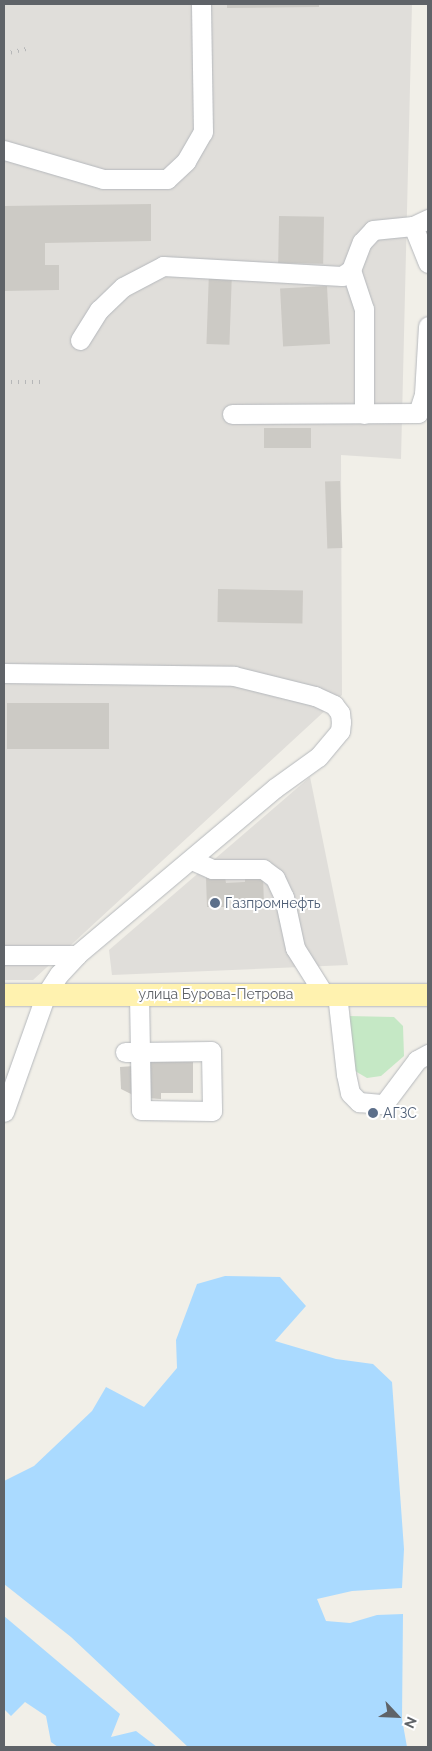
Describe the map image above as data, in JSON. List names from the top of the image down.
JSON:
{
  "streets": {
    "main road": ["улица Бурова-Петрова"]
  },
  "places": ["Газпромнефть", "АГЗС"],
  "north": "bottom right"
}
